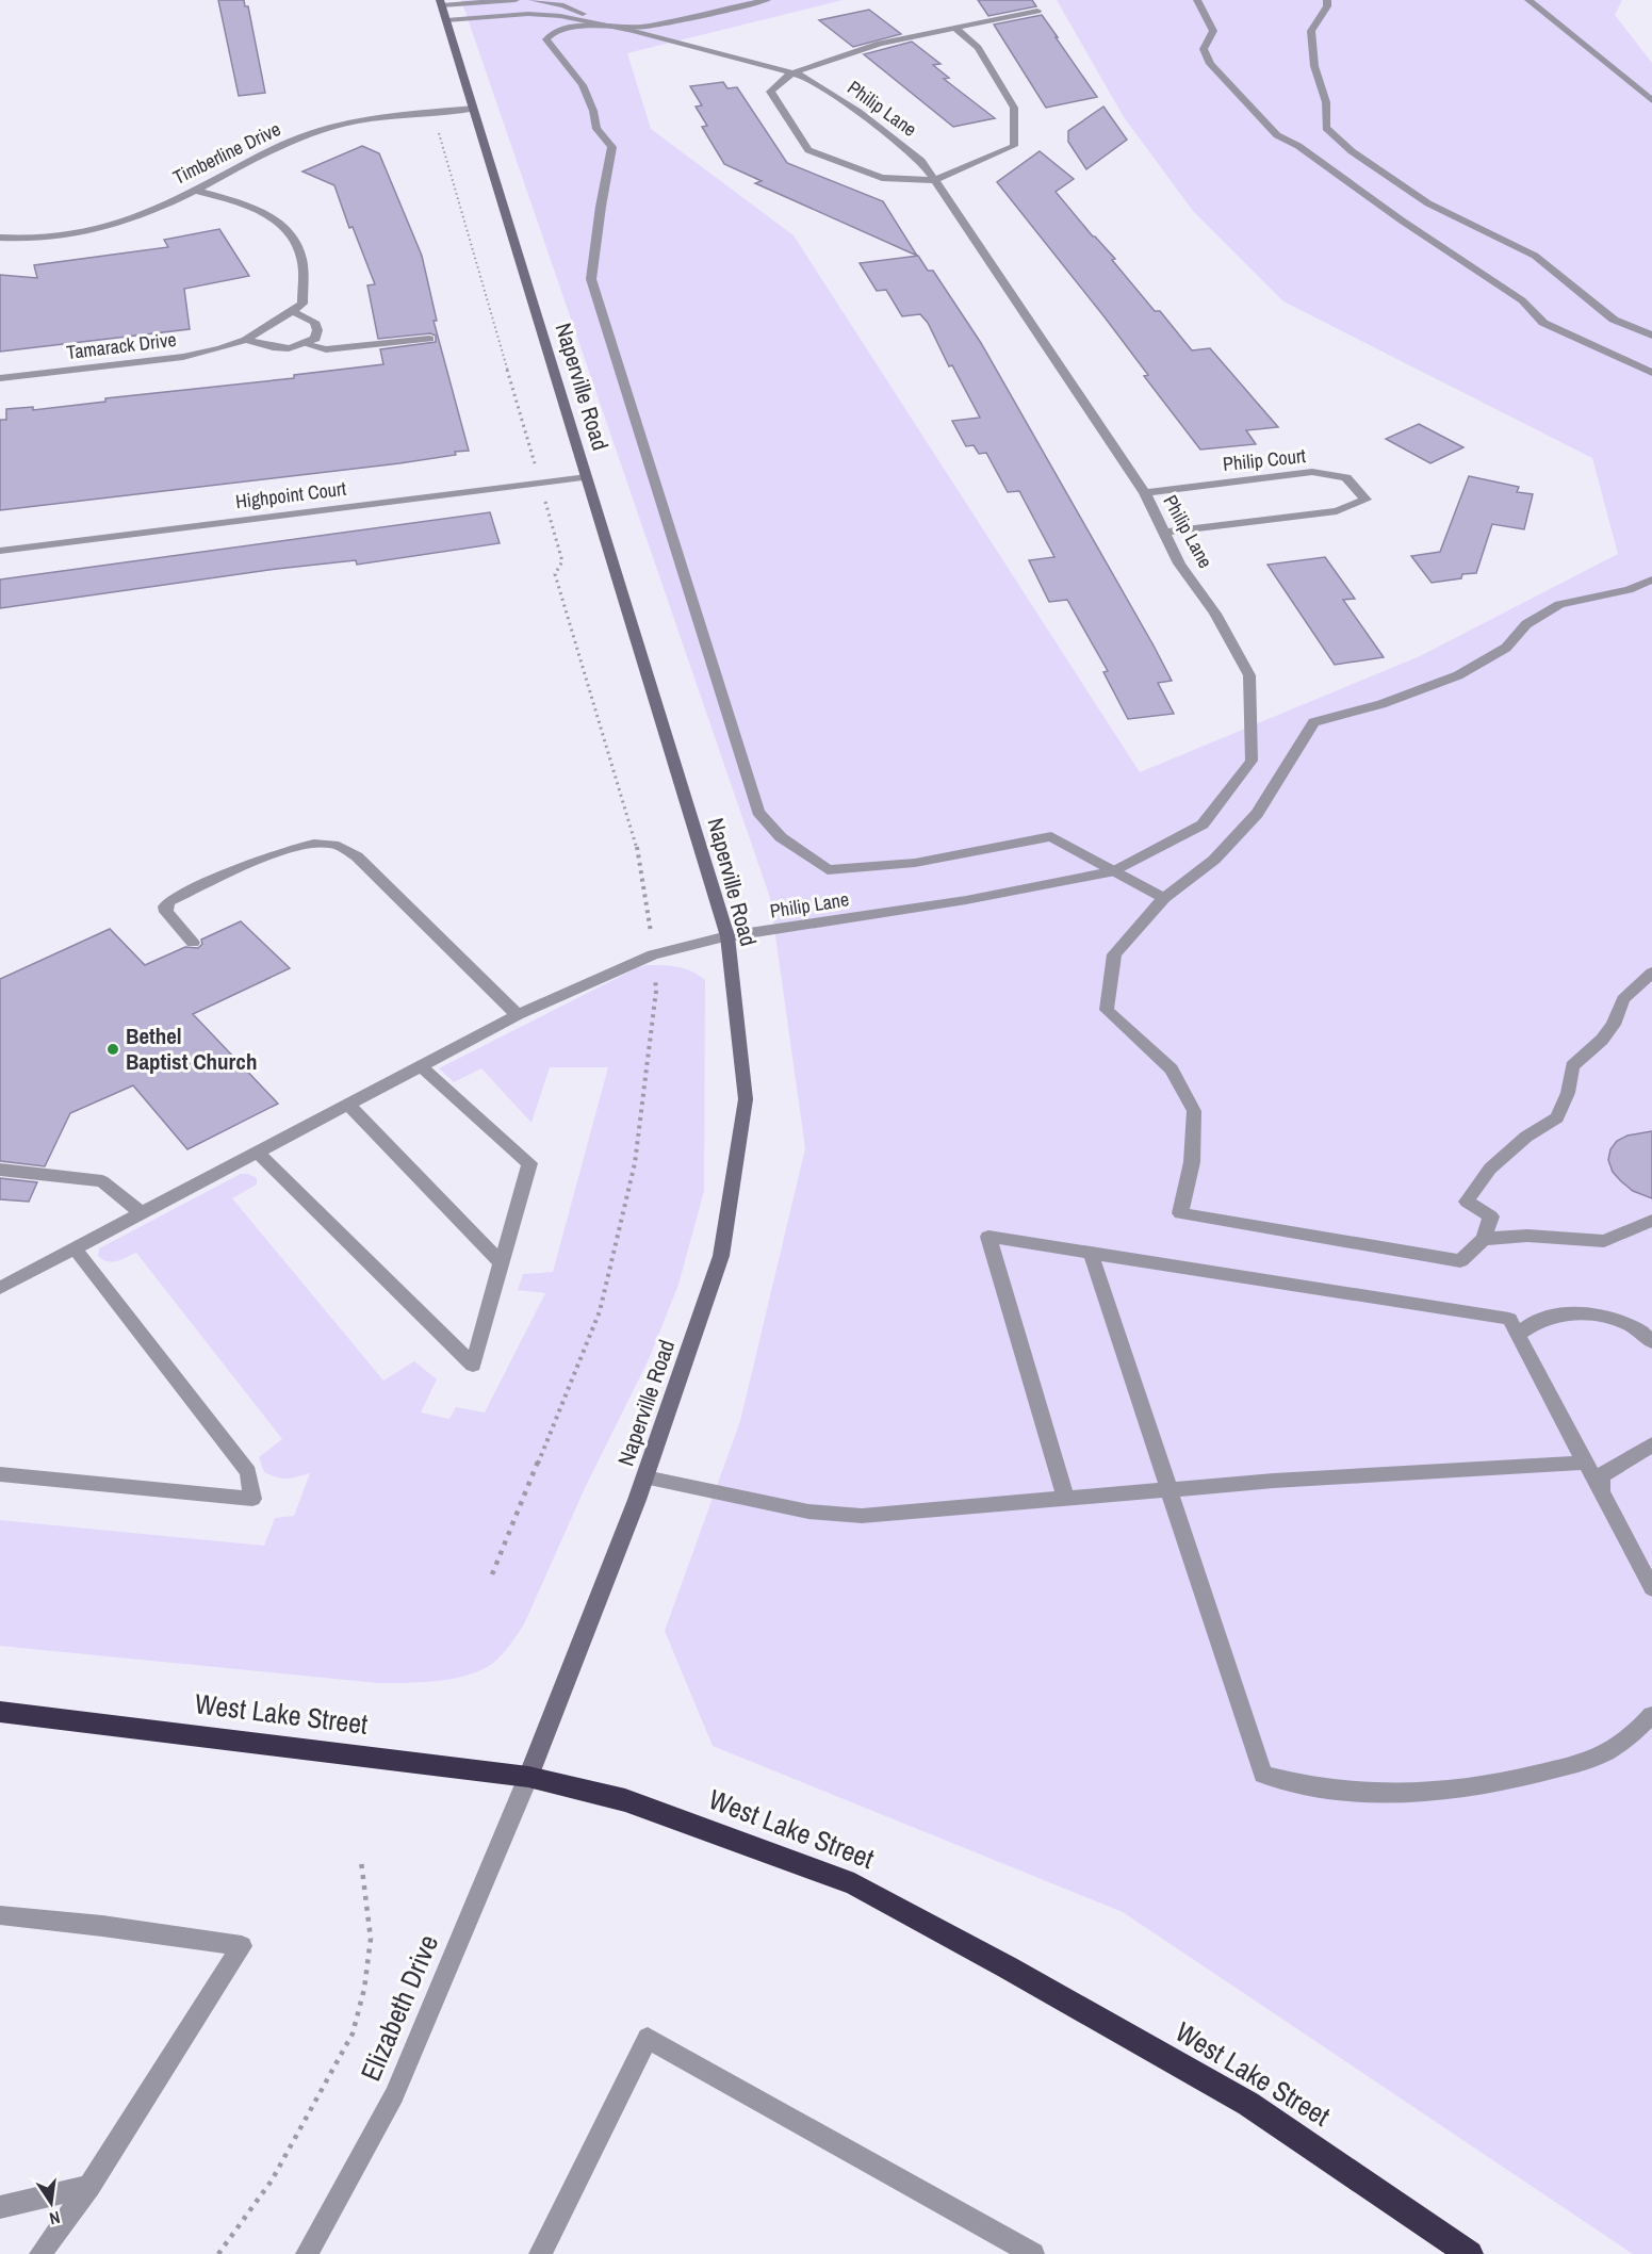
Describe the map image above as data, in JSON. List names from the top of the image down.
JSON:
{
  "streets": {
    "highway": ["West Lake Street"],
    "street": [
      "Philip Lane",
      "Timberline Drive",
      "Tamarack Drive",
      "Naperville Road",
      "Philip Court",
      "Highpoint Court",
      "Elizabeth Drive"
    ]
  },
  "crossings": [
    ["Philip Lane", "Naperville Road"],
    ["Philip Lane", "Philip Court"],
    ["Timberline Drive", "Naperville Road"],
    ["Naperville Road", "Highpoint Court"],
    ["Naperville Road", "West Lake Street"],
    ["Naperville Road", "Elizabeth Drive"],
    ["West Lake Street", "Elizabeth Drive"]
  ],
  "places": ["Bethel Baptist Church"],
  "north": "bottom"
}
